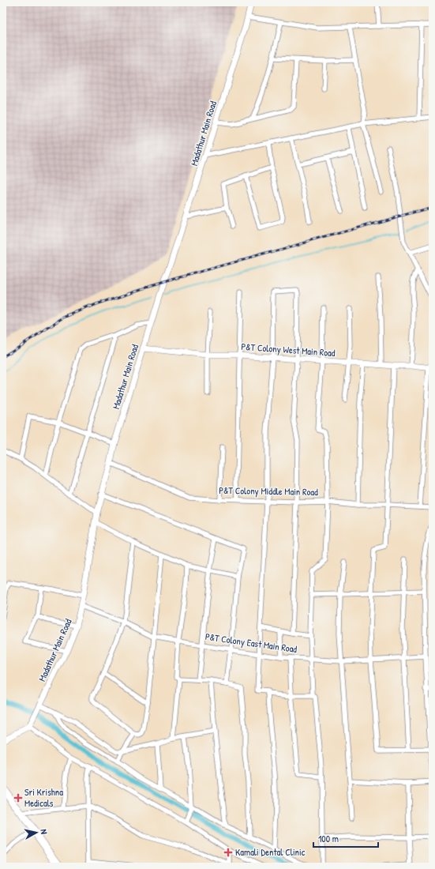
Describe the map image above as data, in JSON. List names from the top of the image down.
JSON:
{
  "streets": {
    "street": [
      "Madathur Main Road",
      "P&T Colony West Main Road",
      "P&T Colony Middle Main Road",
      "P&T Colony East Main Road"
    ]
  },
  "crossings": [
    ["Madathur Main Road", "P&T Colony West Main Road"],
    ["Madathur Main Road", "P&T Colony Middle Main Road"],
    ["Madathur Main Road", "P&T Colony East Main Road"]
  ],
  "places": {
    "health": ["Sri Krishna Medicals", "Kamali Dental Clinic"]
  },
  "scale_bar": "100 m",
  "north": "right"
}
